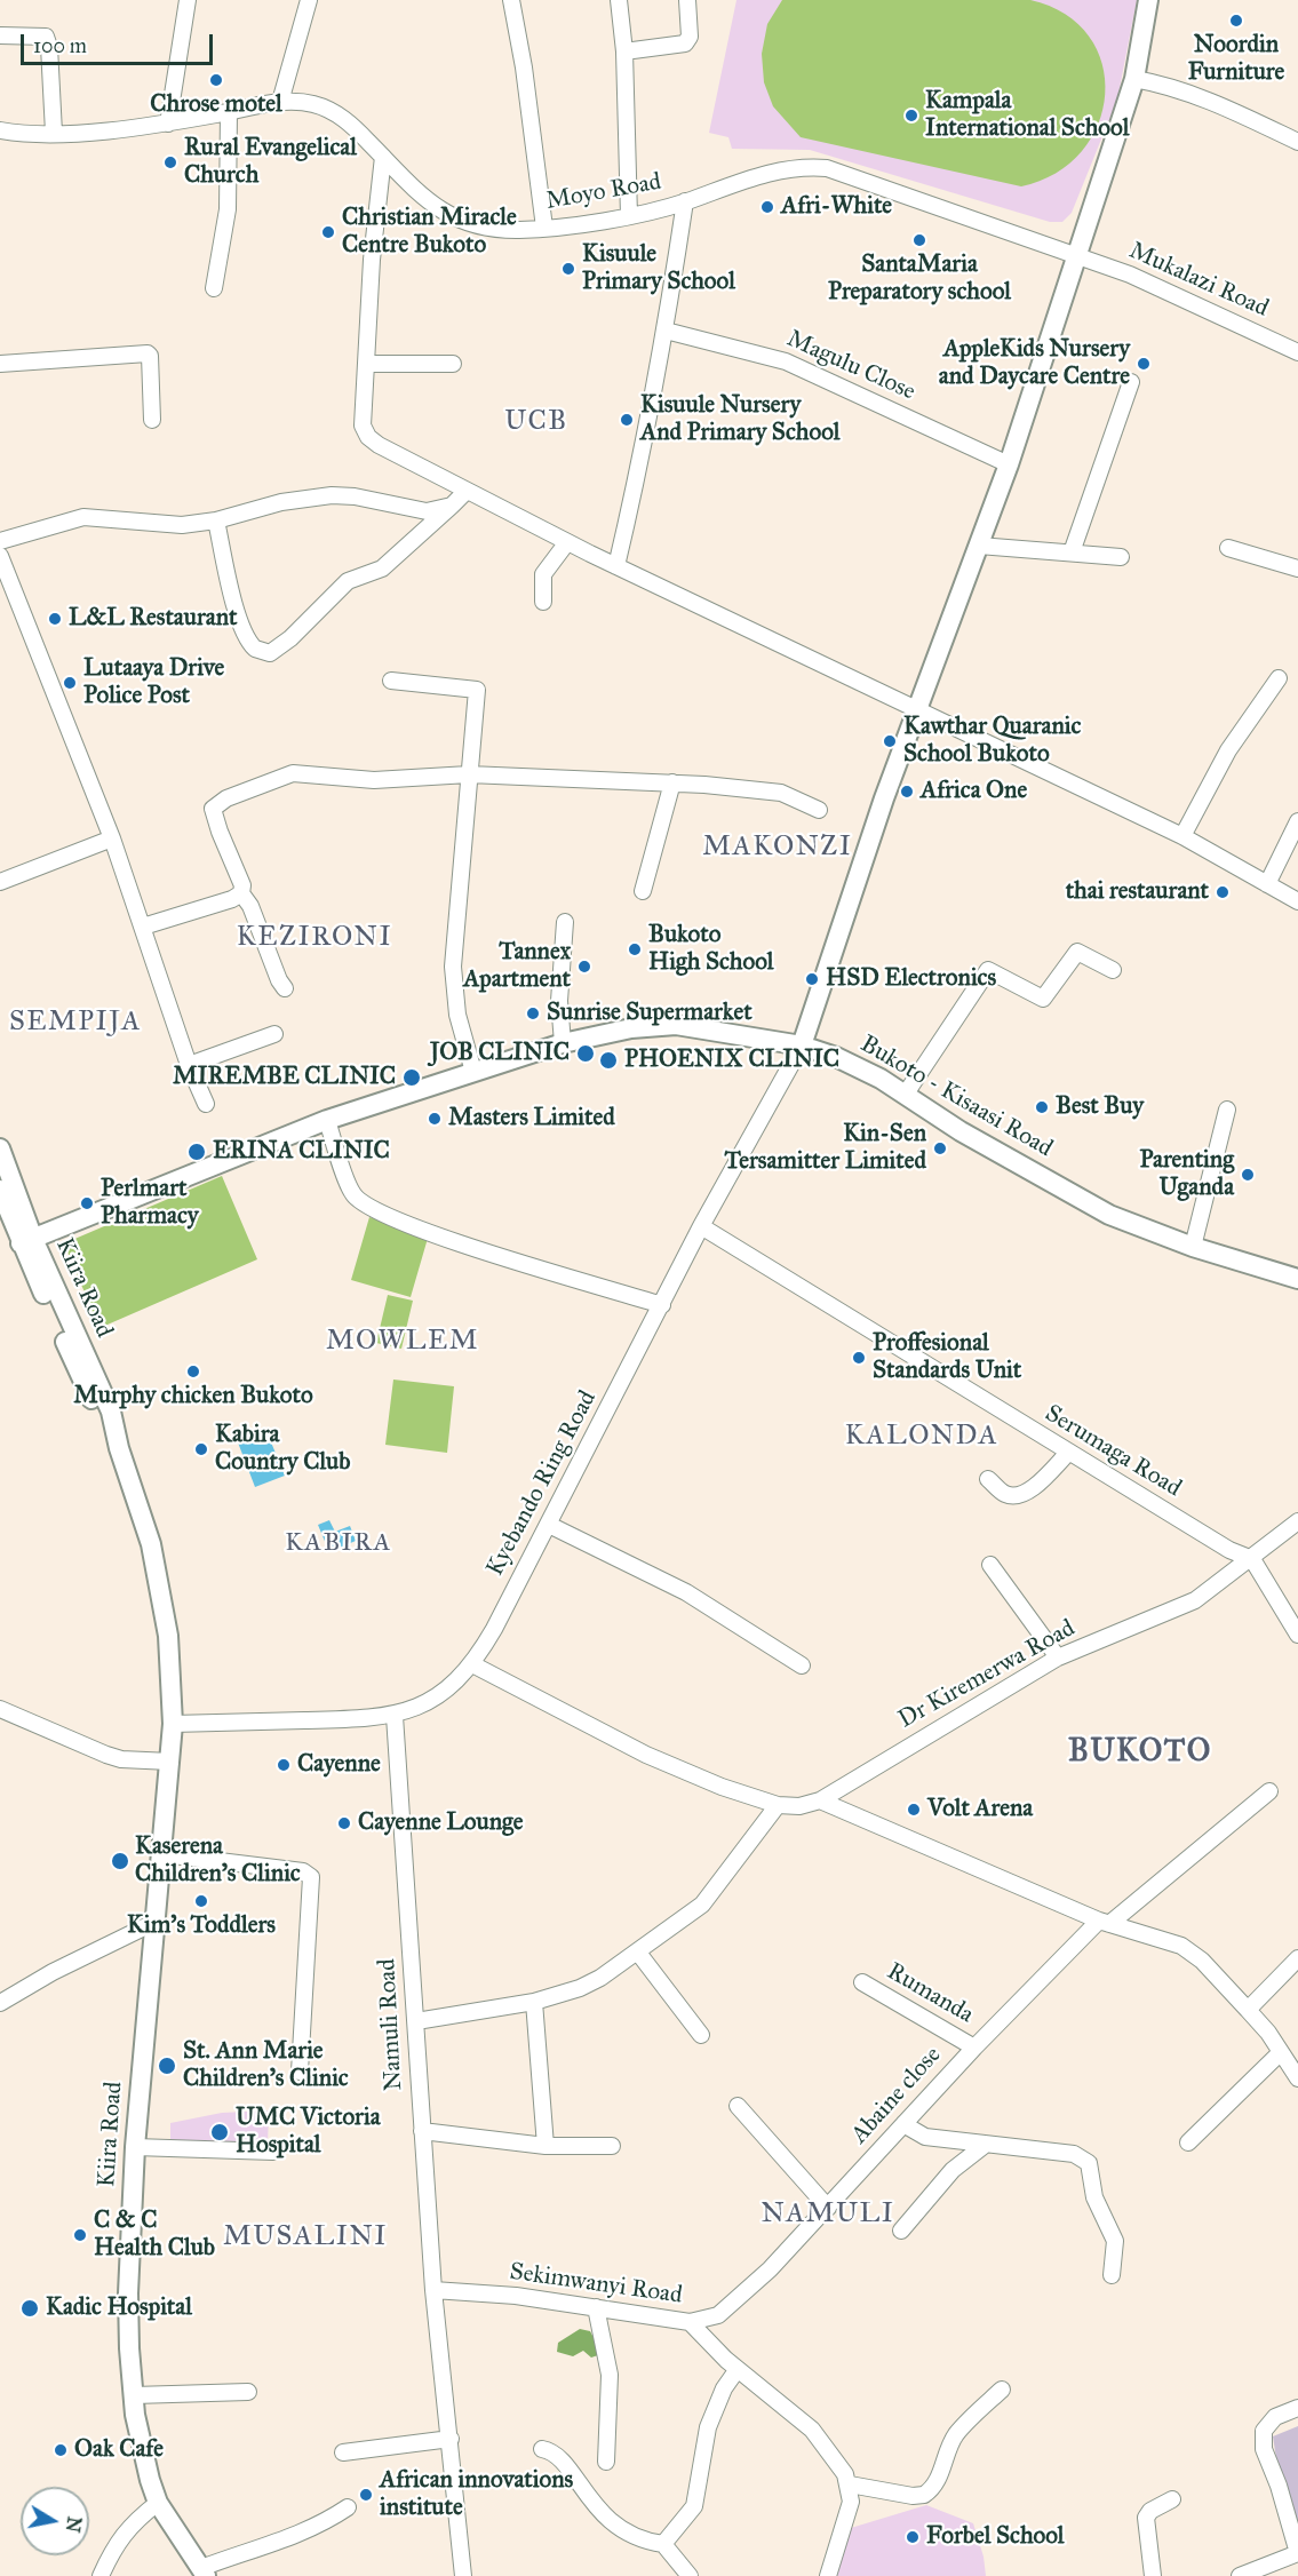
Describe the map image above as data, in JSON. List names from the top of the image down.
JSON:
{
  "streets": {
    "main road": ["Bukoto - Kisaasi Road", "Kiira Road"],
    "street": [
      "Moyo Road",
      "Mukalazi Road",
      "Magulu Close",
      "Serumaga Road",
      "Kyebando Ring Road",
      "Dr Kiremerwa Road",
      "Rumanda",
      "Namuli Road",
      "Abaine close",
      "Sekimwanyi Road"
    ]
  },
  "crossings": [
    ["Moyo Road", "Mukalazi Road"],
    ["Bukoto - Kisaasi Road", "Kiira Road"],
    ["Bukoto - Kisaasi Road", "Kyebando Ring Road"],
    ["Kiira Road", "Kyebando Ring Road"],
    ["Serumaga Road", "Kyebando Ring Road"],
    ["Serumaga Road", "Dr Kiremerwa Road"],
    ["Kyebando Ring Road", "Namuli Road"],
    ["Rumanda", "Abaine close"],
    ["Namuli Road", "Sekimwanyi Road"],
    ["Abaine close", "Sekimwanyi Road"]
  ],
  "districts": [
    "UCB",
    "MAKONZI",
    "KEZIRONI",
    "SEMPIJA",
    "MOWLEM",
    "KALONDA",
    "KABIRA",
    "BUKOTO",
    "NAMULI",
    "MUSALINI"
  ],
  "places": [
    "Noordin Furniture",
    "Chrose motel",
    "Kampala International School",
    "Rural Evangelical Church",
    "Afri-White",
    "Christian Miracle Centre Bukoto",
    "SantaMaria Preparatory school",
    "Kisuule Primary School",
    "AppleKids Nursery and Daycare Centre",
    "Kisuule Nursery And Primary School",
    "L&L Restaurant",
    "Lutaaya Drive Police Post",
    "Kawthar Quaranic School Bukoto",
    "Africa One",
    "thai restaurant",
    "Bukoto High School",
    "Tannex Apartment",
    "HSD Electronics",
    "Sunrise Supermarket",
    "JOB CLINIC",
    "PHOENIX CLINIC",
    "MIREMBE CLINIC",
    "Best Buy",
    "Masters Limited",
    "Kin-Sen Tersamitter Limited",
    "ERINA CLINIC",
    "Parenting Uganda",
    "Perlmart Pharmacy",
    "Proffesional Standards Unit",
    "Murphy chicken Bukoto",
    "Kabira Country Club",
    "Cayenne",
    "Volt Arena",
    "Cayenne Lounge",
    "Kaserena Children's Clinic",
    "Kim's Toddlers",
    "St. Ann Marie Children's Clinic",
    "UMC Victoria Hospital",
    "C & C Health Club",
    "Kadic Hospital",
    "Oak Cafe",
    "African innovations institute",
    "Forbel School"
  ],
  "scale_bar": "100 m",
  "north": "right"
}
